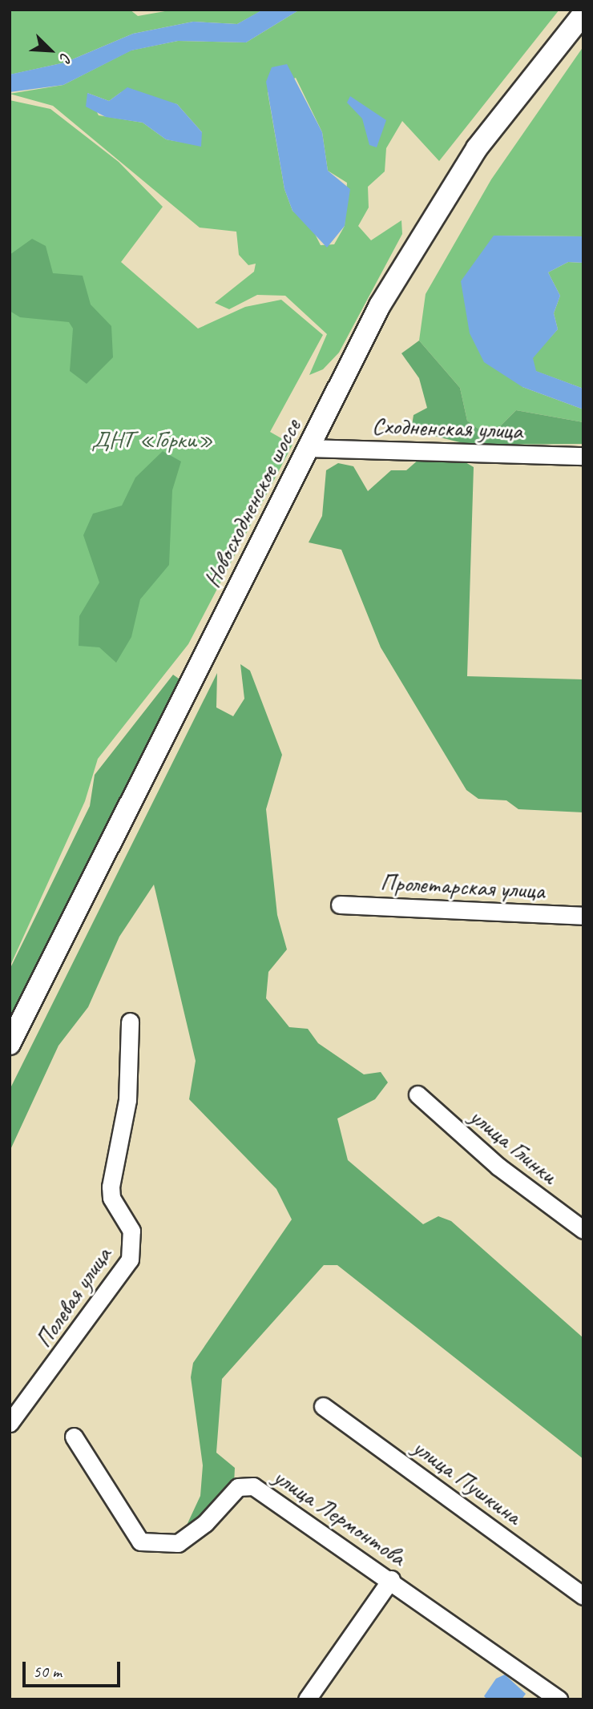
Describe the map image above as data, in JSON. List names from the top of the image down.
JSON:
{
  "streets": {
    "main road": ["Новосходненское шоссе"],
    "street": [
      "Сходненская улица",
      "Пролетарская улица",
      "улица Глинки",
      "Полевая улица",
      "улица Пушкина",
      "улица Лермонтова"
    ]
  },
  "crossings": [
    ["Сходненская улица", "Новосходненское шоссе"]
  ],
  "parks": ["ДНТ «Горки»"],
  "scale_bar": "50 m",
  "north": "bottom right"
}
